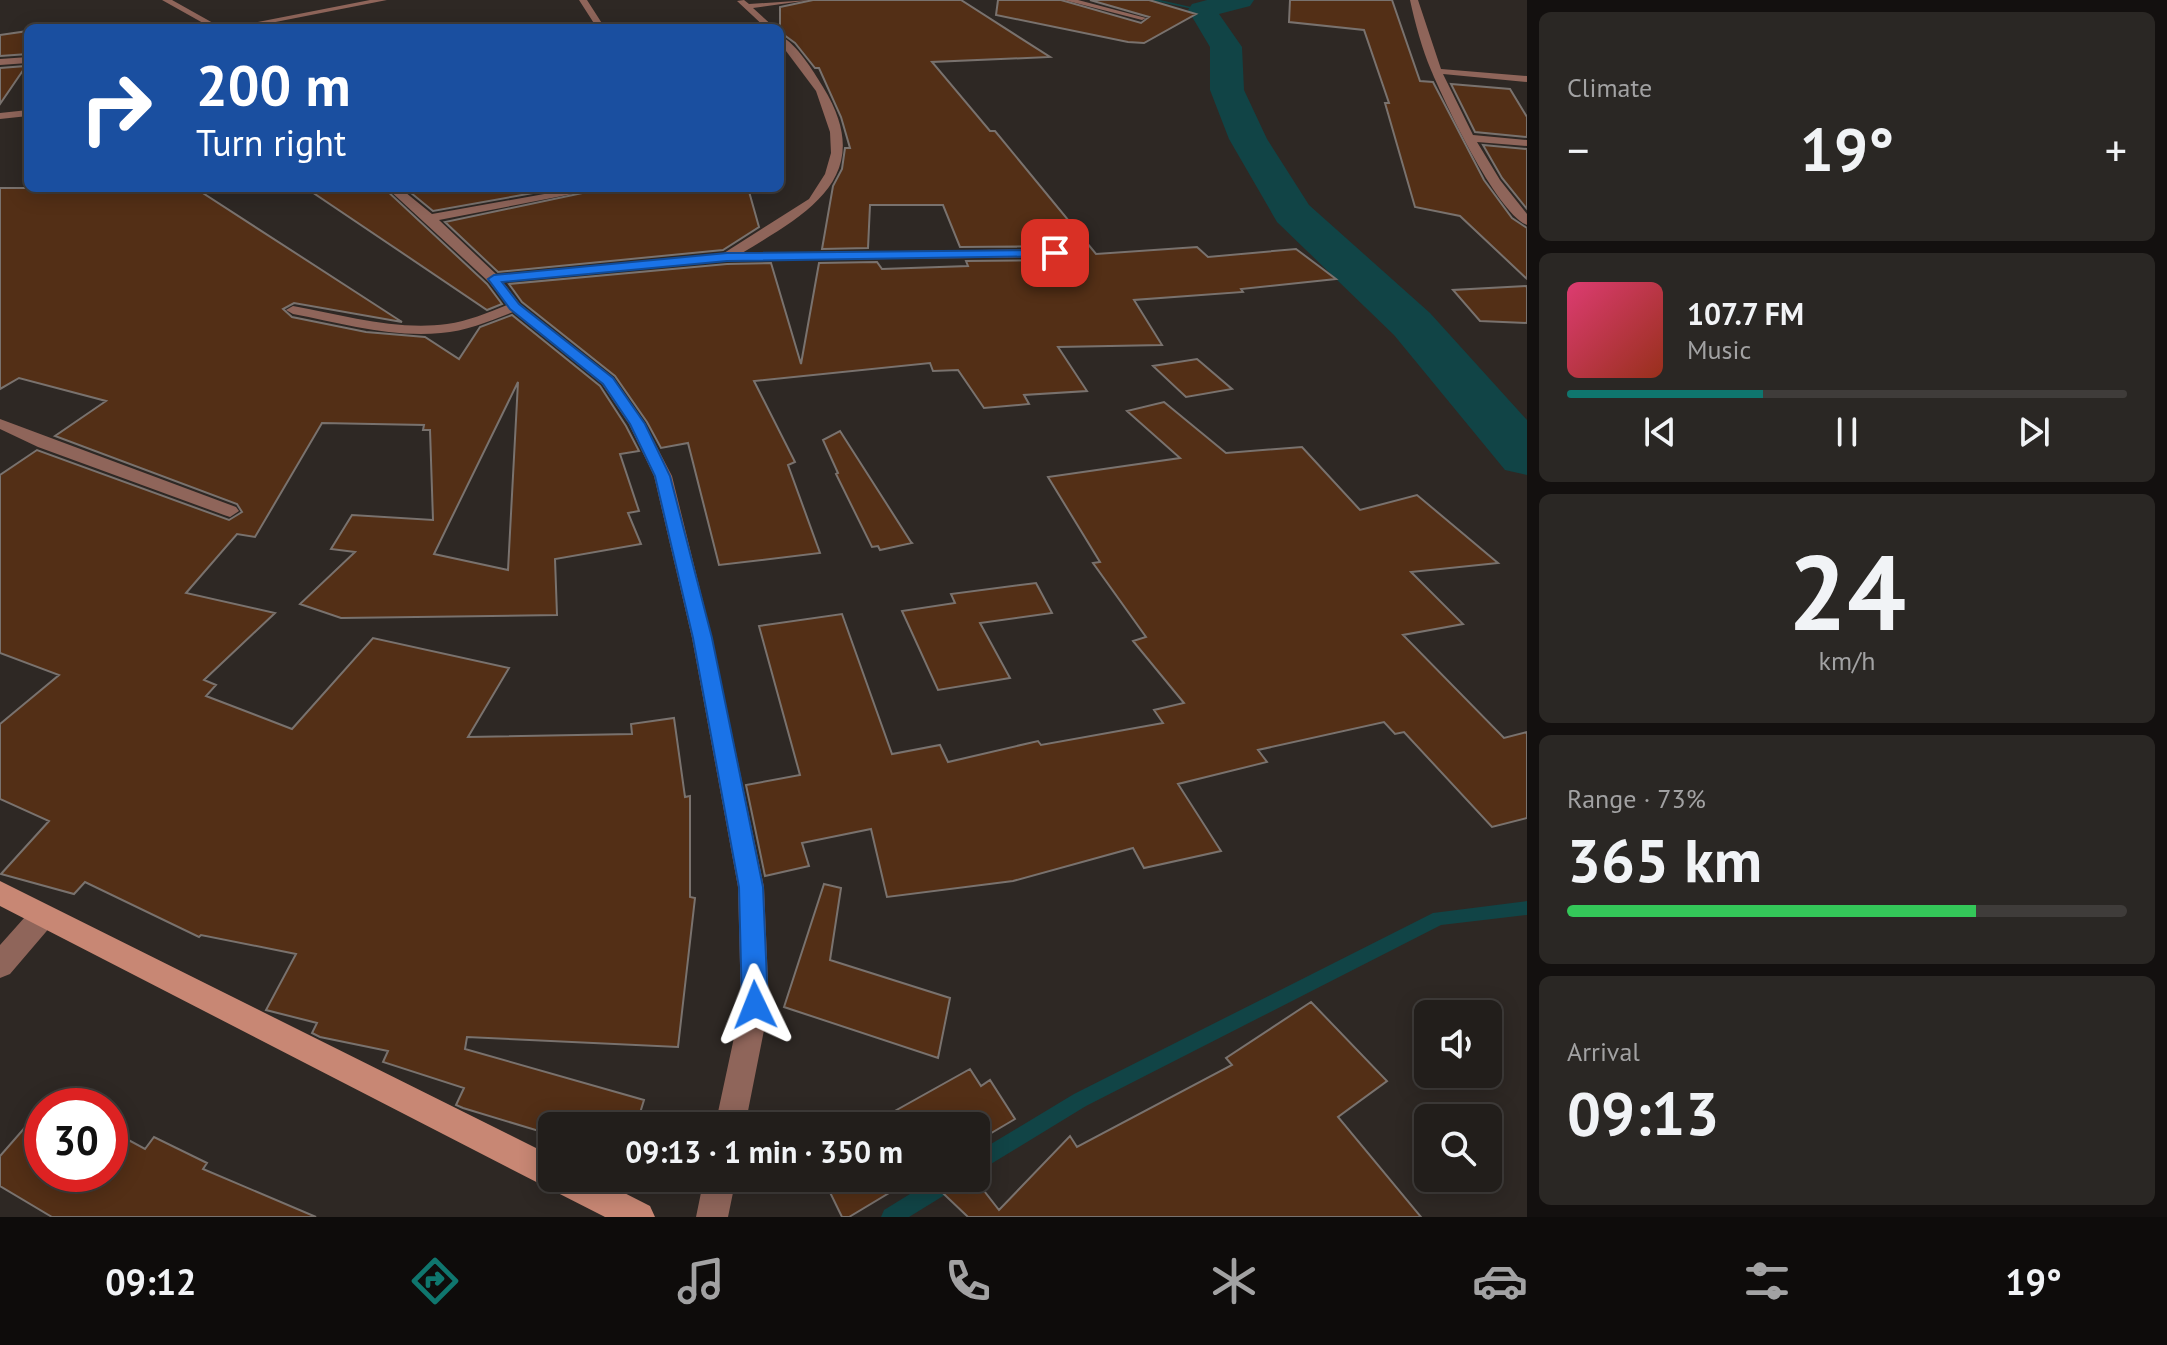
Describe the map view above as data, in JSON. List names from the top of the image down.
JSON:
{
  "page": {
    "tile": [
      "Climate",
      ["24", "km/h"],
      ["Range · 73%", "365 km"],
      ["Arrival", "09:13"]
    ],
    "turn": ["200 m", "Turn right"],
    "heat": ["−", "19°", "+"],
    "song": ["107.7 FM", "Music"],
    "limit": "30",
    "trip": "09:13 · 1 min · 350 m",
    "tabs": ["09:12", "19°"]
  }
}
